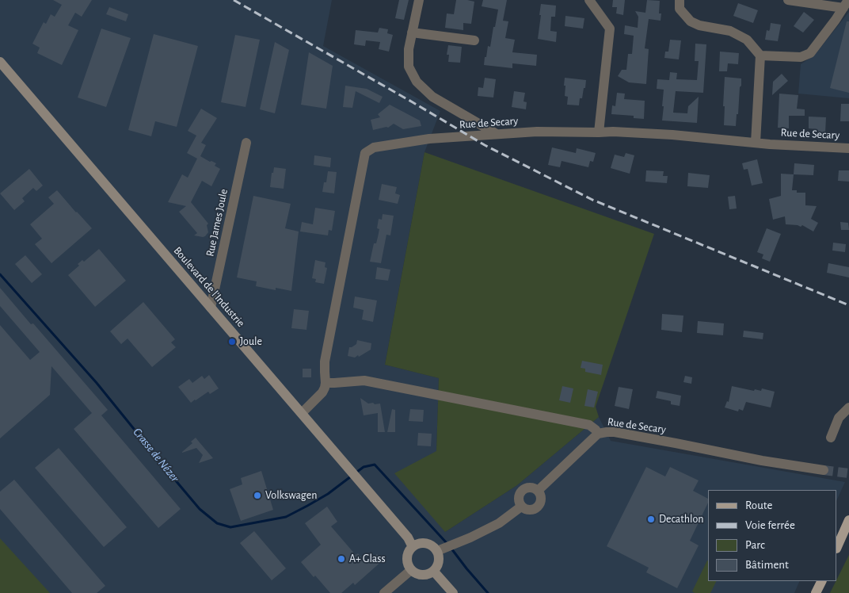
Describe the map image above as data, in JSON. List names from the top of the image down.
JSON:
{
  "streets": {
    "street": ["Rue de Secary", "Rue James Joule", "Boulevard de l'Industrie"]
  },
  "crossings": [
    ["Rue James Joule", "Boulevard de l'Industrie"]
  ],
  "water": ["Crasse de Nézer"],
  "places": [
    "Joule",
    "Volkswagen",
    "Decathlon",
    "A+ Glass"
  ],
  "legend": [
    "Route",
    "Voie ferrée",
    "Parc",
    "Bâtiment"
  ]
}
